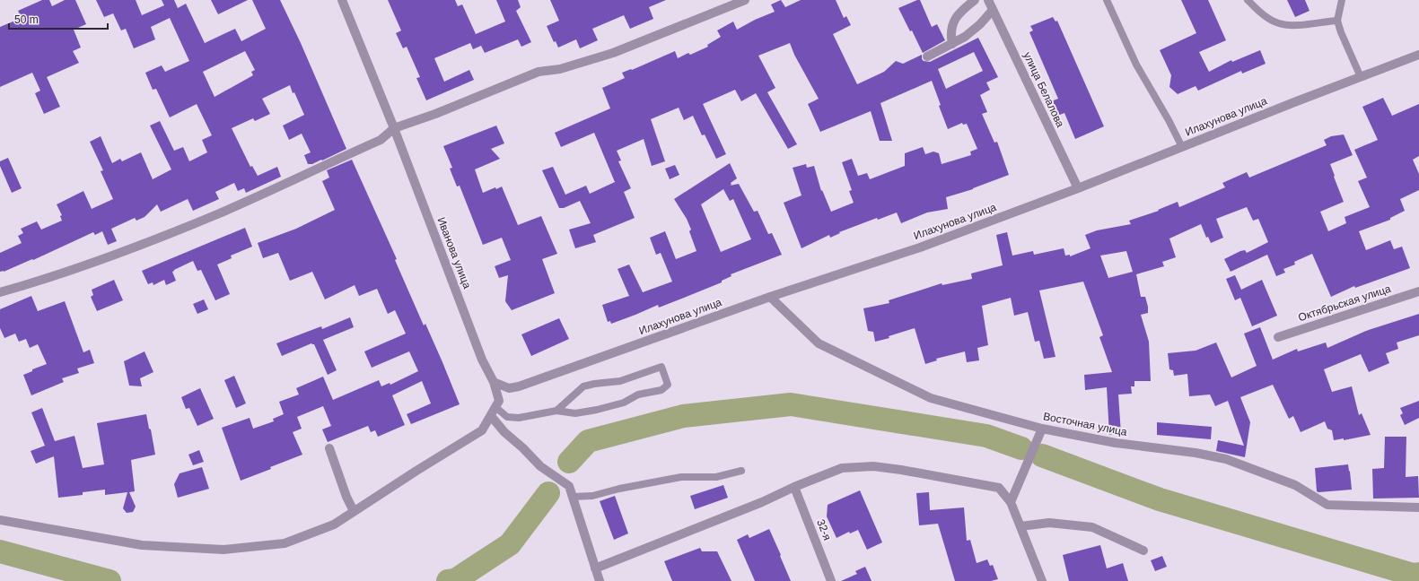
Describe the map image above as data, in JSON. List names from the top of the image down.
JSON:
{
  "streets": {
    "street": [
      "улица Белалова",
      "Илахунова улица",
      "Иванова улица",
      "Октябрьская улица",
      "Восточная улица",
      "32-я"
    ]
  },
  "crossings": [
    ["улица Белалова", "Илахунова улица"],
    ["Илахунова улица", "Иванова улица"],
    ["Илахунова улица", "Восточная улица"]
  ],
  "scale_bar": "50 m"
}
